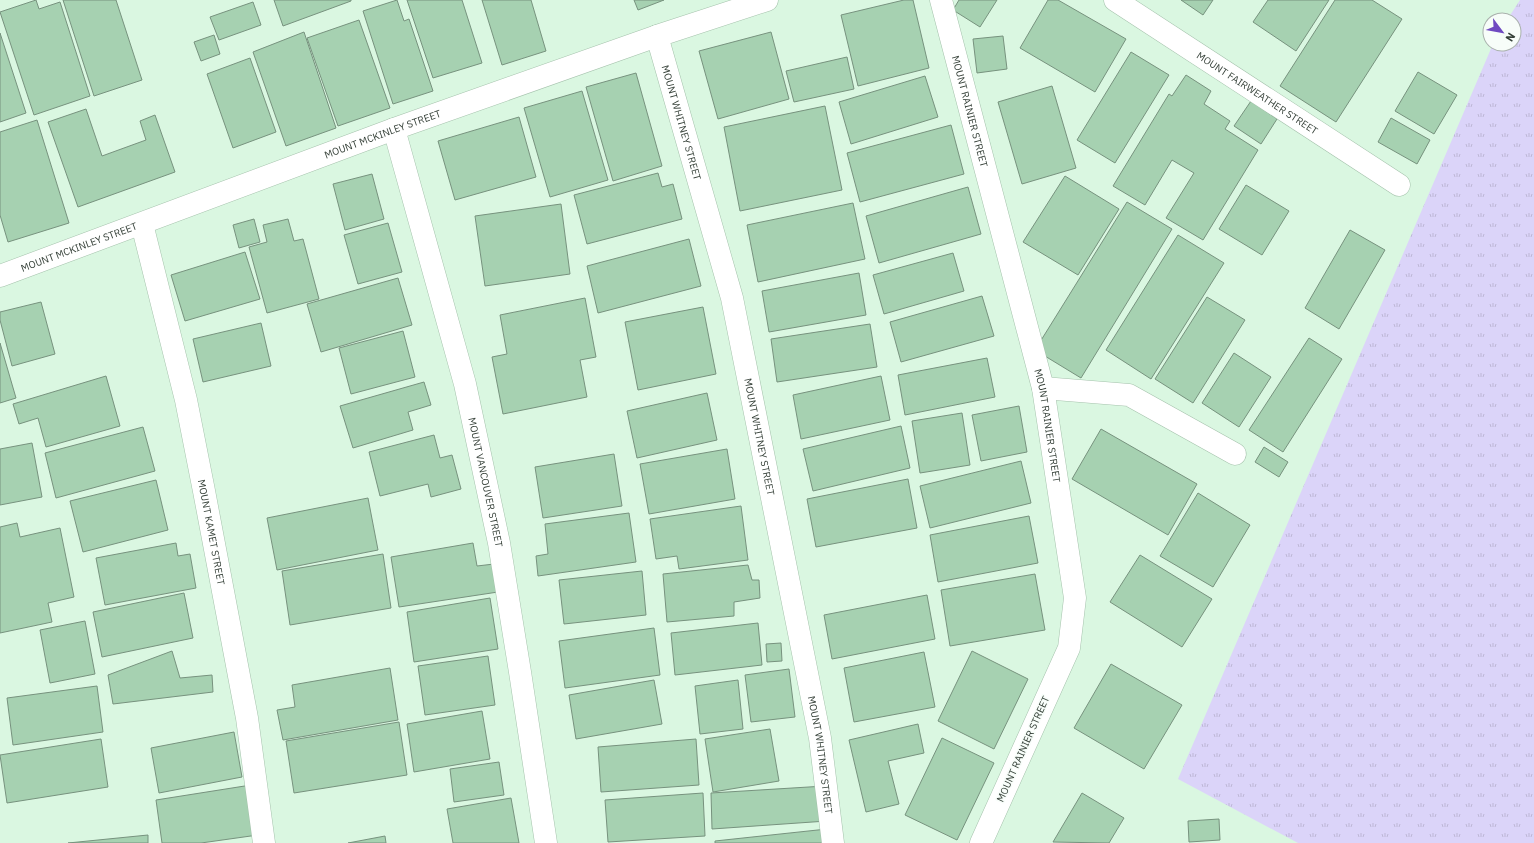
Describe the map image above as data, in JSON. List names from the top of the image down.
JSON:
{
  "streets": {
    "street": [
      "MOUNT FAIRWEATHER STREET",
      "MOUNT RAINIER STREET",
      "MOUNT WHITNEY STREET",
      "MOUNT MCKINLEY STREET",
      "MOUNT VANCOUVER STREET",
      "MOUNT KAMET STREET"
    ]
  },
  "crossings": [
    ["MOUNT WHITNEY STREET", "MOUNT MCKINLEY STREET"],
    ["MOUNT MCKINLEY STREET", "MOUNT VANCOUVER STREET"],
    ["MOUNT MCKINLEY STREET", "MOUNT KAMET STREET"]
  ],
  "north": "bottom right"
}
